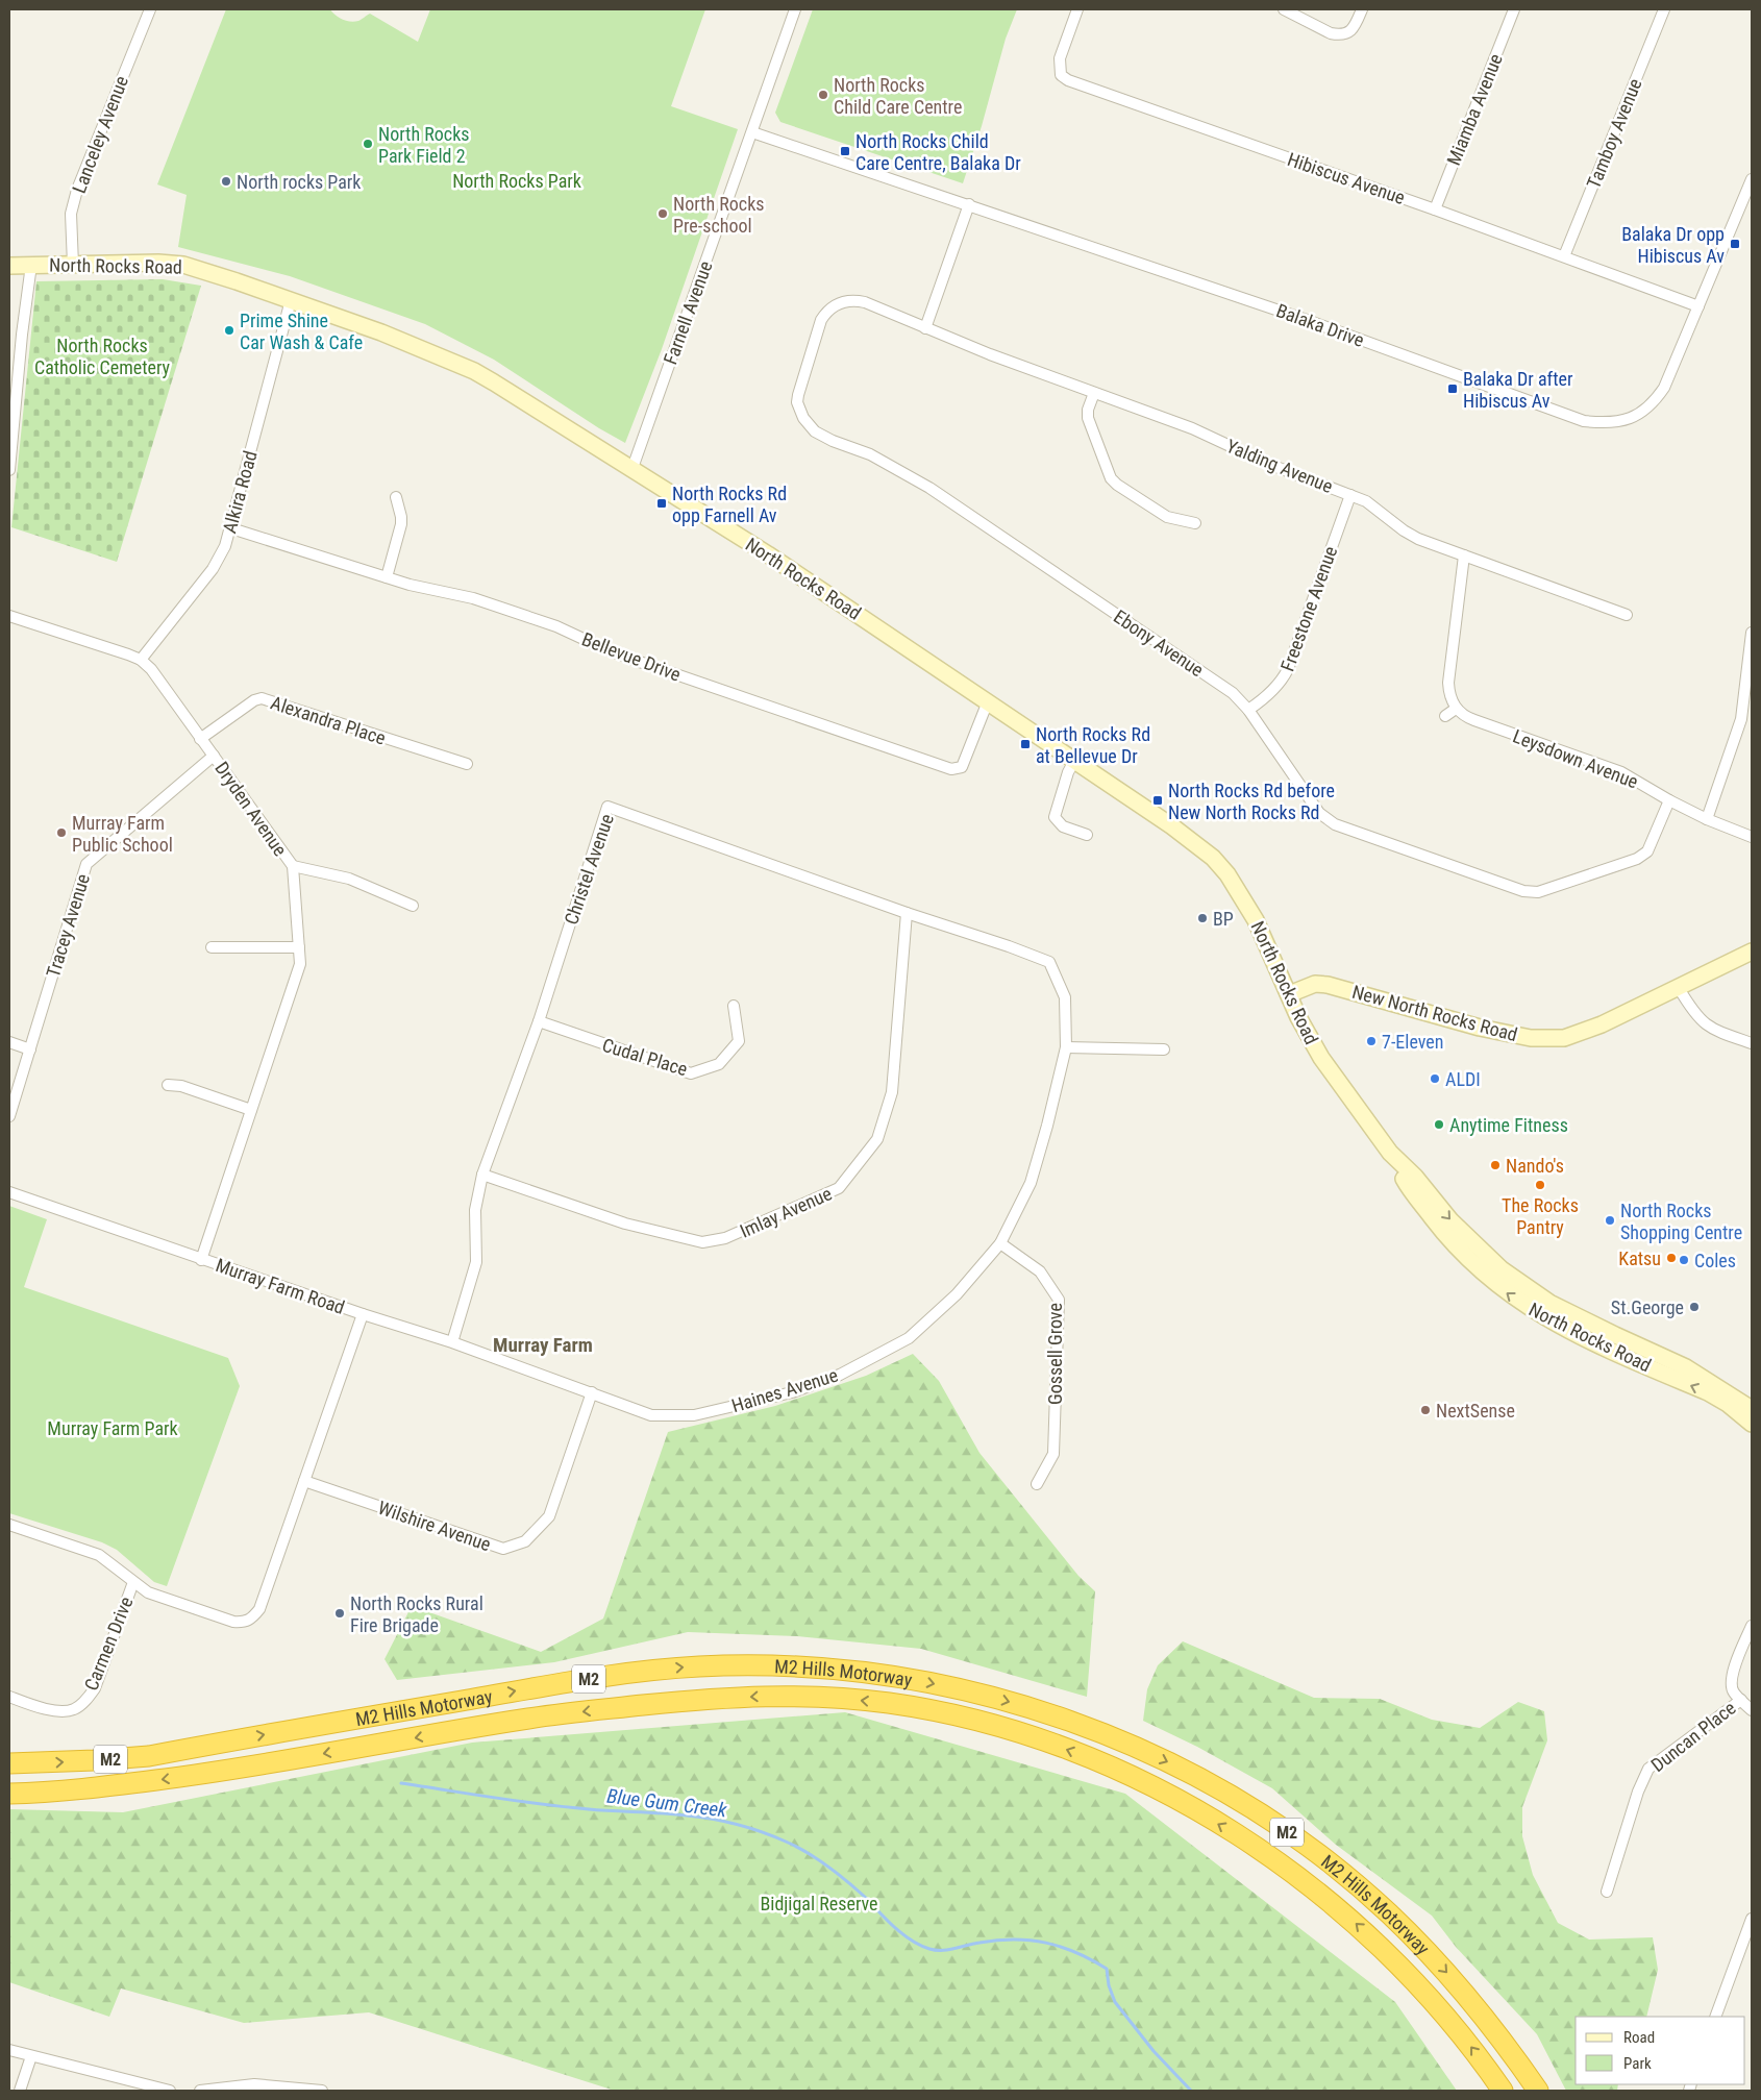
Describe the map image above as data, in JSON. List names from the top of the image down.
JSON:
{
  "streets": {
    "highway": ["M2 Hills Motorway", "M2"],
    "main road": ["North Rocks Road", "New North Rocks Road"],
    "street": [
      "Miamba Avenue",
      "Tamboy Avenue",
      "Lanceley Avenue",
      "Hibiscus Avenue",
      "Farnell Avenue",
      "Balaka Drive",
      "Yalding Avenue",
      "Alkira Road",
      "Freestone Avenue",
      "Ebony Avenue",
      "Bellevue Drive",
      "Alexandra Place",
      "Leysdown Avenue",
      "Dryden Avenue",
      "Christel Avenue",
      "Tracey Avenue",
      "Cudal Place",
      "Imlay Avenue",
      "Murray Farm Road",
      "Gossell Grove",
      "Haines Avenue",
      "Wilshire Avenue",
      "Carmen Drive",
      "Duncan Place"
    ]
  },
  "crossings": [
    ["Miamba Avenue", "Hibiscus Avenue"],
    ["Tamboy Avenue", "Hibiscus Avenue"],
    ["Lanceley Avenue", "North Rocks Road"],
    ["Hibiscus Avenue", "Balaka Drive"],
    ["North Rocks Road", "Farnell Avenue"],
    ["North Rocks Road", "Alkira Road"],
    ["North Rocks Road", "Bellevue Drive"],
    ["North Rocks Road", "New North Rocks Road"],
    ["Farnell Avenue", "Balaka Drive"],
    ["Yalding Avenue", "Freestone Avenue"],
    ["Yalding Avenue", "Ebony Avenue"],
    ["Alkira Road", "Bellevue Drive"],
    ["Alkira Road", "Dryden Avenue"],
    ["Freestone Avenue", "Ebony Avenue"],
    ["Ebony Avenue", "Leysdown Avenue"],
    ["Alexandra Place", "Dryden Avenue"],
    ["Dryden Avenue", "Tracey Avenue"],
    ["Dryden Avenue", "Murray Farm Road"],
    ["Christel Avenue", "Cudal Place"],
    ["Christel Avenue", "Imlay Avenue"],
    ["Christel Avenue", "Haines Avenue"],
    ["Murray Farm Road", "Haines Avenue"],
    ["Murray Farm Road", "Wilshire Avenue"],
    ["Murray Farm Road", "Carmen Drive"],
    ["Gossell Grove", "Haines Avenue"],
    ["Haines Avenue", "Wilshire Avenue"]
  ],
  "districts": ["Murray Farm"],
  "water": ["Blue Gum Creek"],
  "parks": [
    "North Rocks Park",
    "North Rocks Catholic Cemetery",
    "Murray Farm Park",
    "Bidjigal Reserve"
  ],
  "places": {
    "other": [
      "North Rocks Child Care Centre",
      "North Rocks Park Field 2",
      "North rocks Park",
      "North Rocks Pre-school",
      "Prime Shine Car Wash & Cafe",
      "Murray Farm Public School",
      "BP",
      "7-Eleven",
      "ALDI",
      "Anytime Fitness",
      "Nando's",
      "The Rocks Pantry",
      "North Rocks Shopping Centre",
      "Katsu",
      "Coles",
      "St.George",
      "NextSense",
      "North Rocks Rural Fire Brigade"
    ],
    "transit": [
      "North Rocks Child Care Centre, Balaka Dr",
      "Balaka Dr opp Hibiscus Av",
      "Balaka Dr after Hibiscus Av",
      "North Rocks Rd opp Farnell Av",
      "North Rocks Rd at Bellevue Dr",
      "North Rocks Rd before New North Rocks Rd"
    ]
  },
  "legend": ["Road", "Park"]
}
